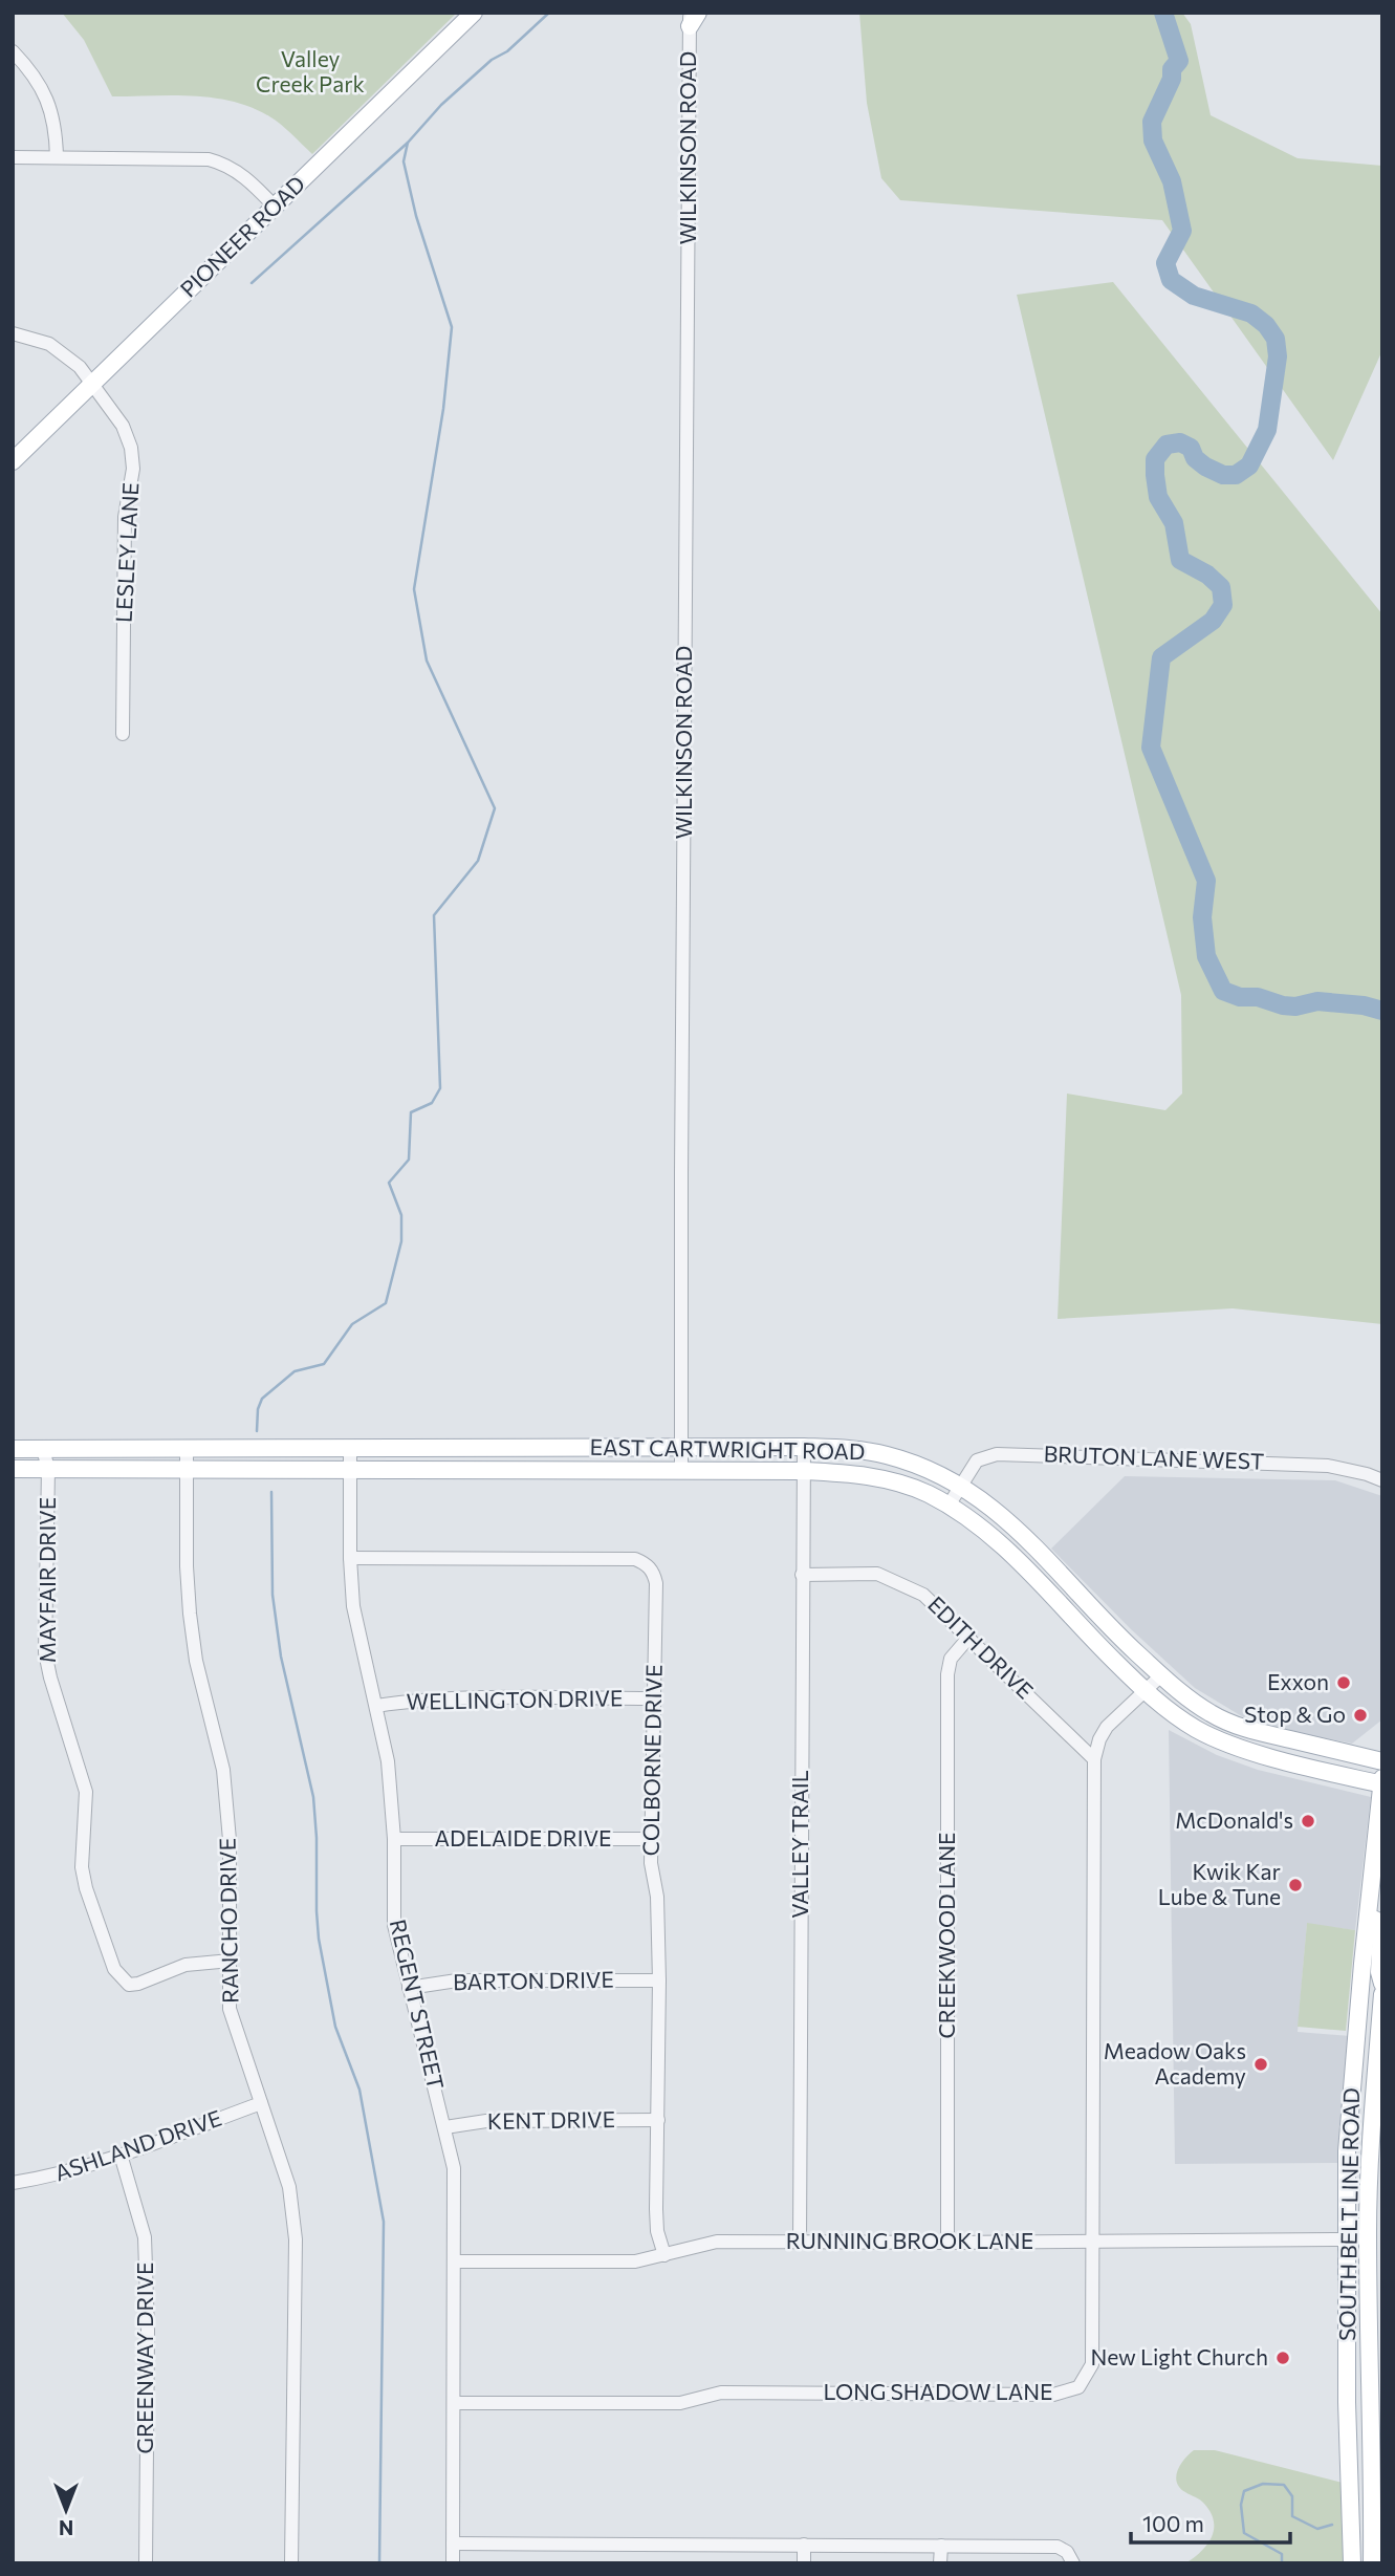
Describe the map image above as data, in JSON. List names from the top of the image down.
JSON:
{
  "streets": {
    "main road": ["PIONEER ROAD", "EAST CARTWRIGHT ROAD", "SOUTH BELT LINE ROAD"],
    "street": [
      "WILKINSON ROAD",
      "LESLEY LANE",
      "BRUTON LANE WEST",
      "MAYFAIR DRIVE",
      "EDITH DRIVE",
      "WELLINGTON DRIVE",
      "COLBORNE DRIVE",
      "ADELAIDE DRIVE",
      "VALLEY TRAIL",
      "RANCHO DRIVE",
      "CREEKWOOD LANE",
      "BARTON DRIVE",
      "REGENT STREET",
      "KENT DRIVE",
      "ASHLAND DRIVE",
      "RUNNING BROOK LANE",
      "GREENWAY DRIVE",
      "LONG SHADOW LANE"
    ]
  },
  "crossings": [
    ["WILKINSON ROAD", "EAST CARTWRIGHT ROAD"],
    ["PIONEER ROAD", "LESLEY LANE"],
    ["EAST CARTWRIGHT ROAD", "BRUTON LANE WEST"],
    ["EAST CARTWRIGHT ROAD", "MAYFAIR DRIVE"],
    ["EAST CARTWRIGHT ROAD", "VALLEY TRAIL"],
    ["EAST CARTWRIGHT ROAD", "RANCHO DRIVE"],
    ["EAST CARTWRIGHT ROAD", "REGENT STREET"],
    ["EAST CARTWRIGHT ROAD", "SOUTH BELT LINE ROAD"],
    ["EAST CARTWRIGHT ROAD", "LONG SHADOW LANE"],
    ["MAYFAIR DRIVE", "RANCHO DRIVE"],
    ["EDITH DRIVE", "VALLEY TRAIL"],
    ["EDITH DRIVE", "CREEKWOOD LANE"],
    ["EDITH DRIVE", "LONG SHADOW LANE"],
    ["WELLINGTON DRIVE", "COLBORNE DRIVE"],
    ["WELLINGTON DRIVE", "REGENT STREET"],
    ["COLBORNE DRIVE", "ADELAIDE DRIVE"],
    ["COLBORNE DRIVE", "BARTON DRIVE"],
    ["COLBORNE DRIVE", "REGENT STREET"],
    ["COLBORNE DRIVE", "KENT DRIVE"],
    ["COLBORNE DRIVE", "RUNNING BROOK LANE"],
    ["ADELAIDE DRIVE", "REGENT STREET"],
    ["VALLEY TRAIL", "RUNNING BROOK LANE"],
    ["RANCHO DRIVE", "ASHLAND DRIVE"],
    ["CREEKWOOD LANE", "RUNNING BROOK LANE"],
    ["BARTON DRIVE", "REGENT STREET"],
    ["REGENT STREET", "KENT DRIVE"],
    ["REGENT STREET", "RUNNING BROOK LANE"],
    ["REGENT STREET", "LONG SHADOW LANE"],
    ["ASHLAND DRIVE", "GREENWAY DRIVE"],
    ["SOUTH BELT LINE ROAD", "RUNNING BROOK LANE"],
    ["RUNNING BROOK LANE", "LONG SHADOW LANE"]
  ],
  "parks": ["Valley Creek Park"],
  "places": [
    "Exxon",
    "Stop & Go",
    "McDonald's",
    "Kwik Kar Lube & Tune",
    "Meadow Oaks Academy",
    "New Light Church"
  ],
  "scale_bar": "100 m",
  "north": "bottom"
}
